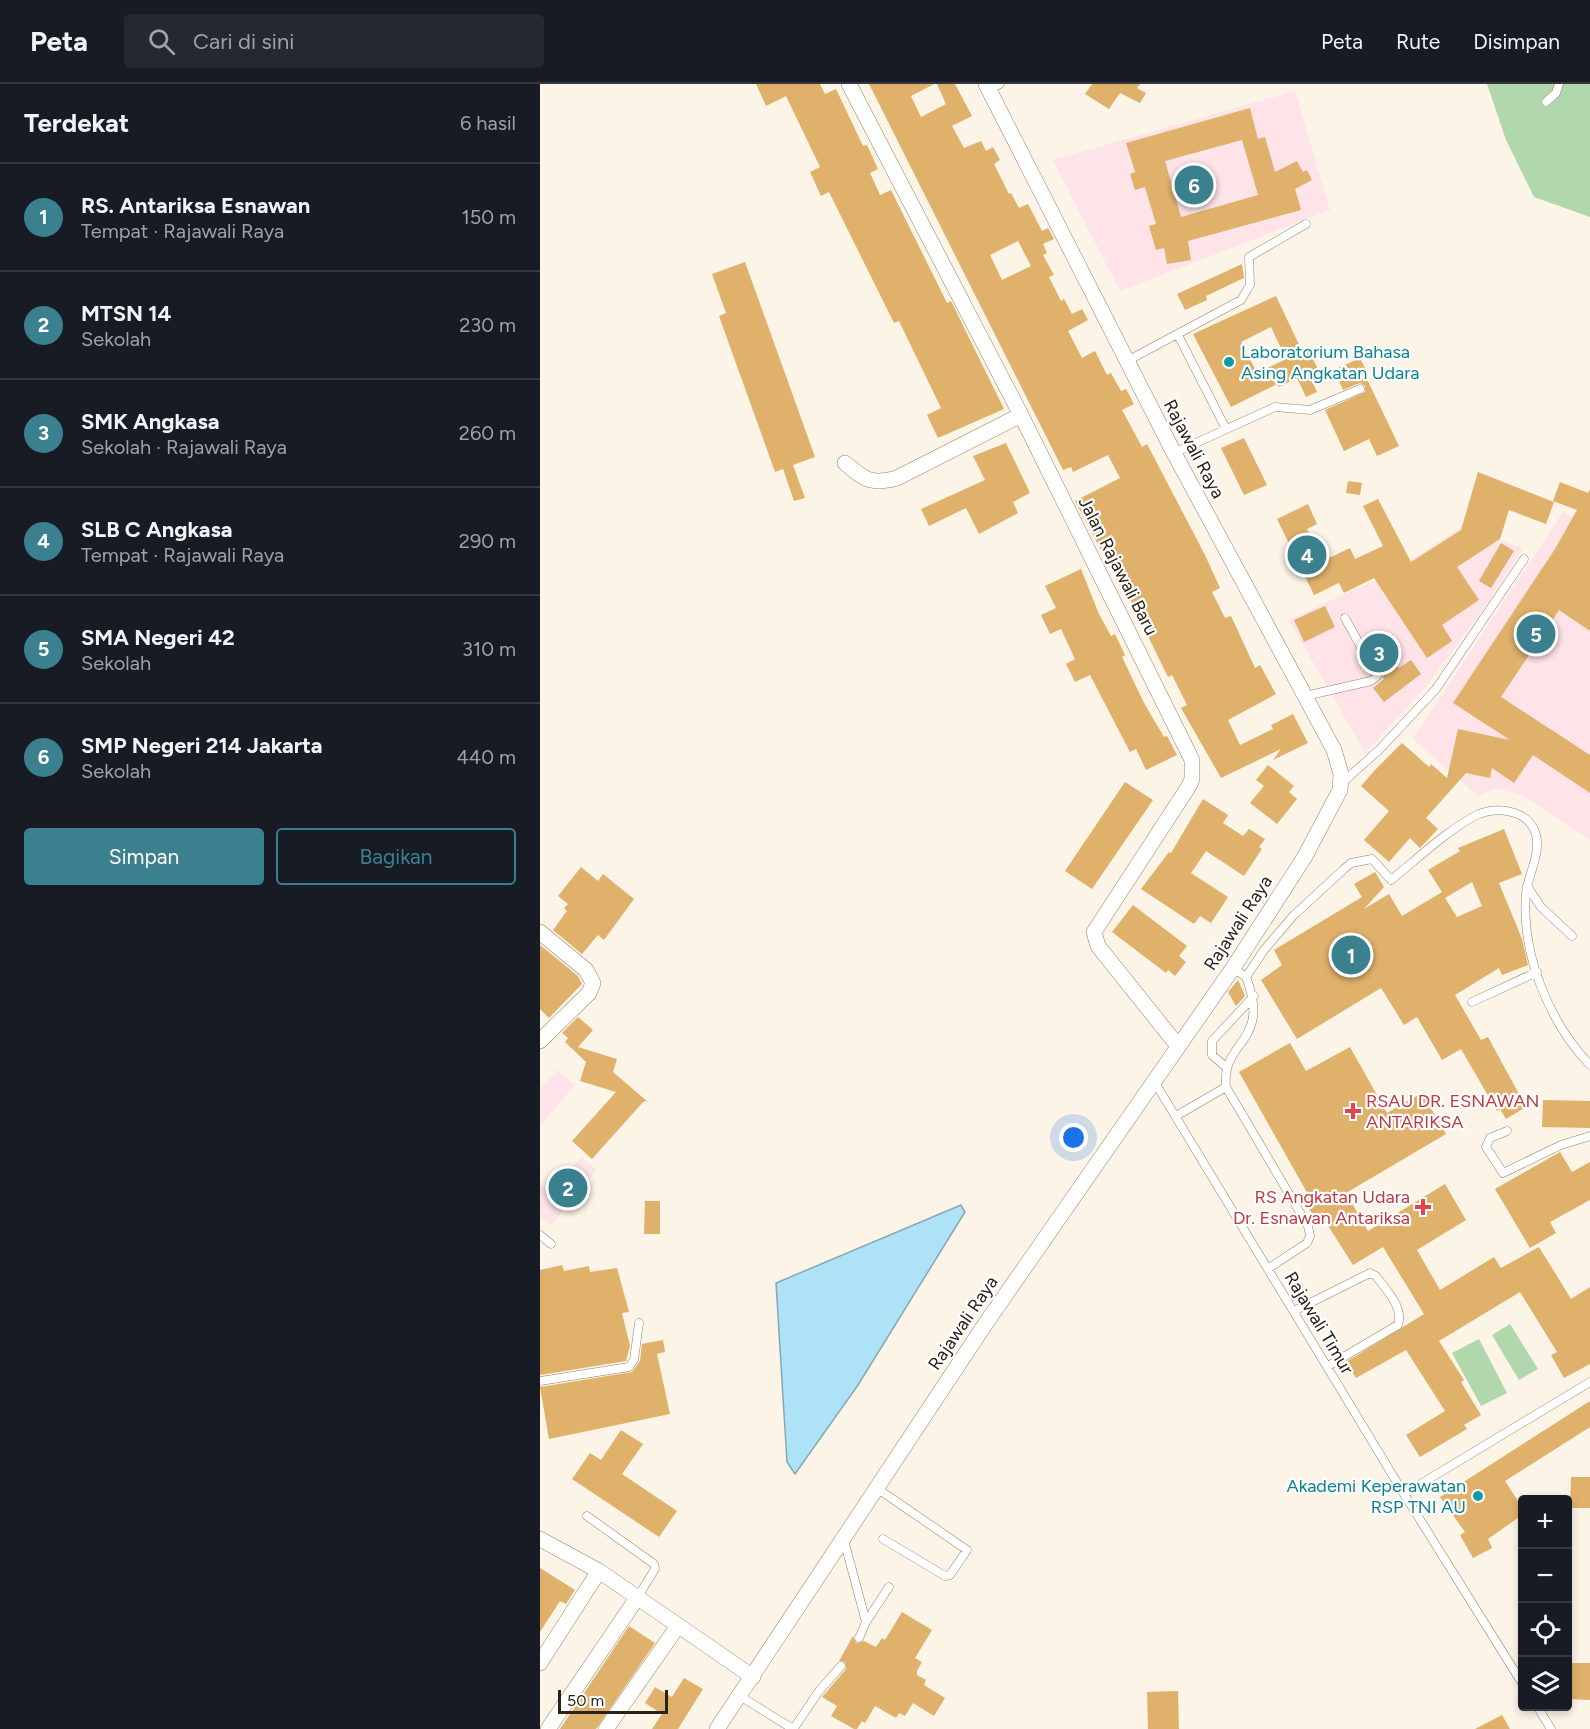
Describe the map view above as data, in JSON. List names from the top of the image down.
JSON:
{
  "streets": {
    "street": ["Rajawali Raya", "Jalan Rajawali Baru"],
    "lane": ["Rajawali Timur"]
  },
  "crossings": [
    ["Rajawali Raya", "Jalan Rajawali Baru"],
    ["Rajawali Raya", "Rajawali Timur"]
  ],
  "places": {
    "other": ["Laboratorium Bahasa Asing Angkatan Udara", "Akademi Keperawatan RSP TNI AU"],
    "health": ["RSAU DR. ESNAWAN ANTARIKSA", "RS Angkatan Udara Dr. Esnawan Antariksa"]
  },
  "scale_bar": "50 m",
  "page": {
    "header": "Peta",
    "search": "Cari di sini",
    "nav": ["Peta", "Rute", "Disimpan"],
    "heading": ["Terdekat", "6 hasil"],
    "list": [
      {
        "mark": "1",
        "name": "RS. Antariksa Esnawan",
        "note": "Tempat · Rajawali Raya",
        "value": "150 m"
      },
      {
        "mark": "2",
        "name": "MTSN 14",
        "note": "Sekolah",
        "value": "230 m"
      },
      {
        "mark": "3",
        "name": "SMK Angkasa",
        "note": "Sekolah · Rajawali Raya",
        "value": "260 m"
      },
      {
        "mark": "4",
        "name": "SLB C Angkasa",
        "note": "Tempat · Rajawali Raya",
        "value": "290 m"
      },
      {
        "mark": "5",
        "name": "SMA Negeri 42",
        "note": "Sekolah",
        "value": "310 m"
      },
      {
        "mark": "6",
        "name": "SMP Negeri 214 Jakarta",
        "note": "Sekolah",
        "value": "440 m"
      }
    ],
    "pins": [
      "6",
      "4",
      "5",
      "3",
      "1",
      "2"
    ],
    "buttons": ["Simpan", "Bagikan"],
    "map_buttons": ["+", "−"],
    "scale": "50 m"
  }
}
